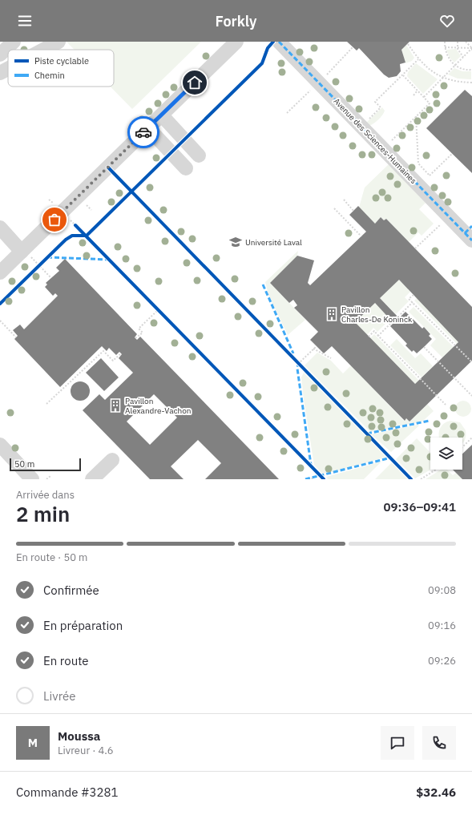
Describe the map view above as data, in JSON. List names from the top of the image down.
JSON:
{
  "streets": {
    "street": ["Avenue des Sciences-Humaines"]
  },
  "places": {
    "school or university": ["Université Laval"],
    "building": ["Pavillon Charles-De Koninck", "Pavillon Alexandre-Vachon"]
  },
  "legend": ["Piste cyclable", "Chemin"],
  "scale_bar": "50 m",
  "page": {
    "header": "Forkly",
    "scale": "50 m",
    "heading": ["2 min", "Arrivée dans", "09:36–09:41"],
    "panel": [
      "Moussa",
      "Livreur · 4.6",
      "Commande #3281",
      "$32.46"
    ],
    "bar": "En route · 50 m",
    "list": [
      ["Confirmée", "09:08"],
      ["En préparation", "09:16"],
      ["En route", "09:26"],
      "Livrée"
    ],
    "round": "M"
  }
}
